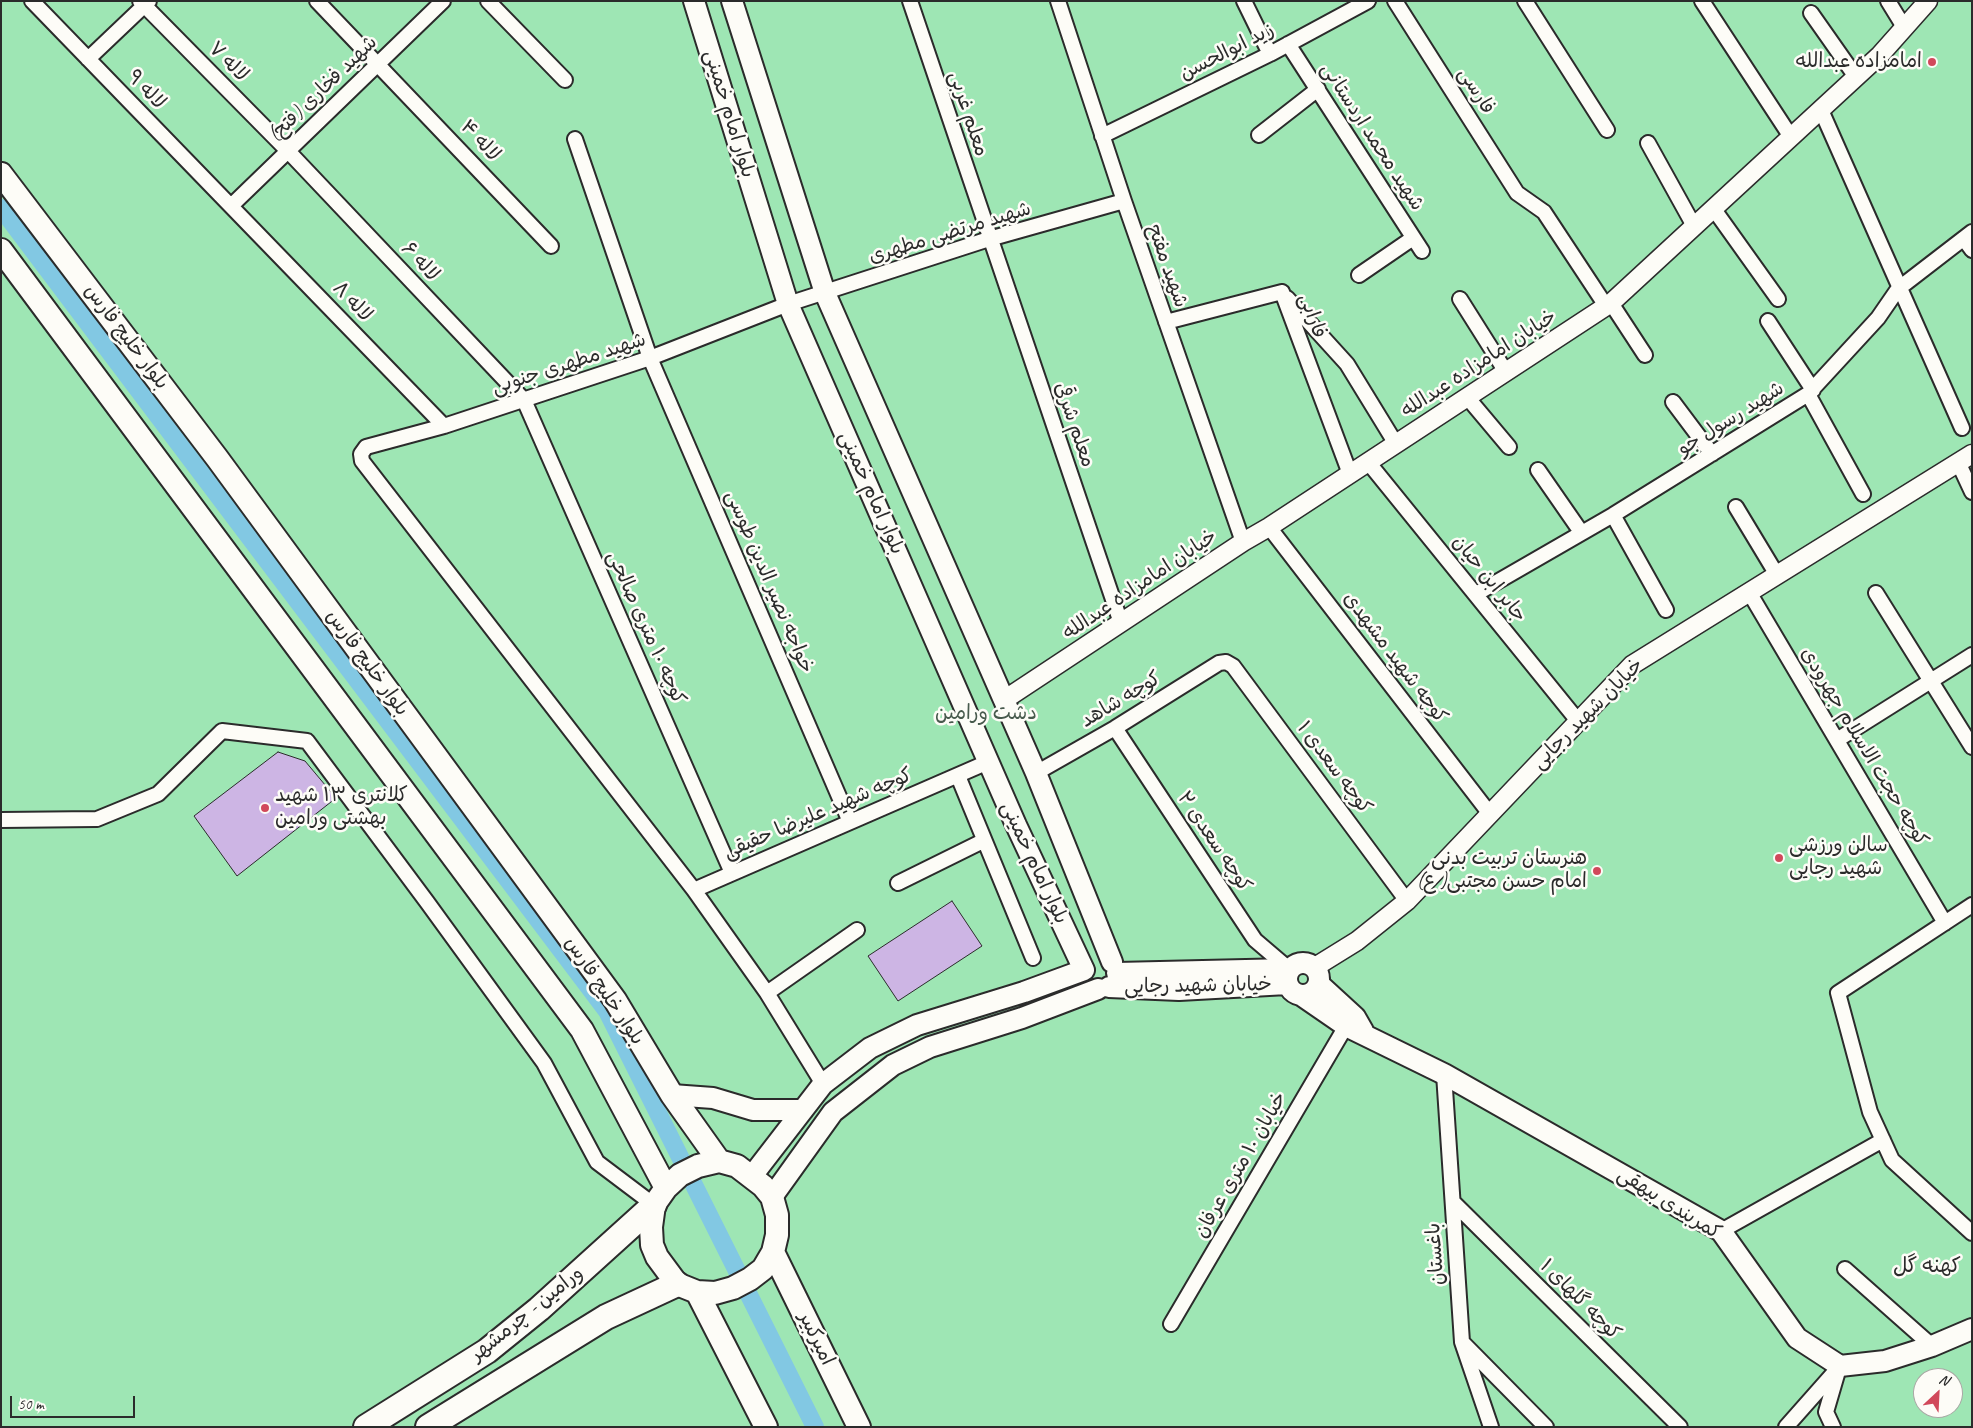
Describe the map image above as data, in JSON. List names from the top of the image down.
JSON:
{
  "streets": {
    "highway": ["ورامین - چرمشهر"],
    "main road": [
      "بلوار امام خمینی",
      "بلوار خلیج فارس",
      "خیابان شهید رجایی",
      "کمربندی بیهقی",
      "امیرکبیر"
    ],
    "street": [
      "زید ابوالحسن",
      "لاله ۷",
      "شهید فخاری (فتح)",
      "لاله ۹",
      "فارسی",
      "معلم غربی",
      "شهید محمد اردستانی",
      "لاله ۴",
      "شهید مرتضی مطهری",
      "لاله ۶",
      "شهید مفتح",
      "لاله ۸",
      "فارابی",
      "شهید مطهری جنوبی",
      "خیابان امامزاده عبدالله",
      "شهید رسول جو",
      "معلم شرقی",
      "جابر ابن حیان",
      "خواجه نصیر الدین طوسی",
      "کوچه ۱۰ متری صالحی",
      "کوچه شهید مشهدی",
      "کوچه شاهد",
      "کوچه حجت الاسلام جهرودی",
      "کوچه سعدی ۱",
      "کوچه شهید علیرضا حقیقی",
      "کوچه سعدی ۲",
      "خیابان ۱۰ متری عرفان",
      "باغستان",
      "کوچه گلهای ۱"
    ]
  },
  "crossings": [
    ["زید ابوالحسن", "شهید محمد اردستانی"],
    ["زید ابوالحسن", "شهید مفتح"],
    ["لاله ۷", "شهید فخاری (فتح)"],
    ["لاله ۷", "لاله ۶"],
    ["شهید فخاری (فتح)", "لاله ۹"],
    ["شهید فخاری (فتح)", "لاله ۴"],
    ["شهید فخاری (فتح)", "لاله ۶"],
    ["شهید فخاری (فتح)", "لاله ۸"],
    ["لاله ۹", "لاله ۸"],
    ["فارسی", "خیابان امامزاده عبدالله"],
    ["بلوار امام خمینی", "شهید مرتضی مطهری"],
    ["بلوار امام خمینی", "شهید مطهری جنوبی"],
    ["بلوار امام خمینی", "خیابان امامزاده عبدالله"],
    ["بلوار امام خمینی", "کوچه شاهد"],
    ["بلوار امام خمینی", "خیابان شهید رجایی"],
    ["بلوار امام خمینی", "کوچه شهید علیرضا حقیقی"],
    ["معلم غربی", "شهید مرتضی مطهری"],
    ["معلم غربی", "معلم شرقی"],
    ["شهید مرتضی مطهری", "شهید مفتح"],
    ["شهید مرتضی مطهری", "شهید مطهری جنوبی"],
    ["شهید مرتضی مطهری", "معلم شرقی"],
    ["لاله ۶", "شهید مطهری جنوبی"],
    ["لاله ۶", "کوچه ۱۰ متری صالحی"],
    ["شهید مفتح", "خیابان امامزاده عبدالله"],
    ["لاله ۸", "شهید مطهری جنوبی"],
    ["فارابی", "خیابان امامزاده عبدالله"],
    ["بلوار خلیج فارس", "ورامین - چرمشهر"],
    ["بلوار خلیج فارس", "امیرکبیر"],
    ["شهید مطهری جنوبی", "خواجه نصیر الدین طوسی"],
    ["شهید مطهری جنوبی", "کوچه ۱۰ متری صالحی"],
    ["شهید مطهری جنوبی", "کوچه شهید علیرضا حقیقی"],
    ["خیابان امامزاده عبدالله", "معلم شرقی"],
    ["خیابان امامزاده عبدالله", "جابر ابن حیان"],
    ["خیابان امامزاده عبدالله", "کوچه شهید مشهدی"],
    ["شهید رسول جو", "جابر ابن حیان"],
    ["جابر ابن حیان", "خیابان شهید رجایی"],
    ["خواجه نصیر الدین طوسی", "کوچه شهید علیرضا حقیقی"],
    ["کوچه ۱۰ متری صالحی", "کوچه شهید علیرضا حقیقی"],
    ["کوچه شهید مشهدی", "خیابان شهید رجایی"],
    ["کوچه شاهد", "کوچه سعدی ۱"],
    ["کوچه شاهد", "کوچه سعدی ۲"],
    ["خیابان شهید رجایی", "کوچه حجت الاسلام جهرودی"],
    ["خیابان شهید رجایی", "کوچه سعدی ۱"],
    ["خیابان شهید رجایی", "کوچه سعدی ۲"],
    ["خیابان شهید رجایی", "کمربندی بیهقی"],
    ["کوچه سعدی ۲", "کمربندی بیهقی"],
    ["خیابان ۱۰ متری عرفان", "کمربندی بیهقی"],
    ["کمربندی بیهقی", "باغستان"],
    ["باغستان", "کوچه گلهای ۱"],
    ["ورامین - چرمشهر", "امیرکبیر"]
  ],
  "districts": ["کهنه گل"],
  "parks": ["دشت ورامین"],
  "places": [
    "امامزاده عبدالله",
    "کلانتری ۱۳ شهید بهشتی ورامین",
    "سالن ورزشی شهید رجایی",
    "هنرستان تربیت بدنی امام حسن مجتبی( ع)"
  ],
  "scale_bar": "50 m",
  "north": "top right"
}
